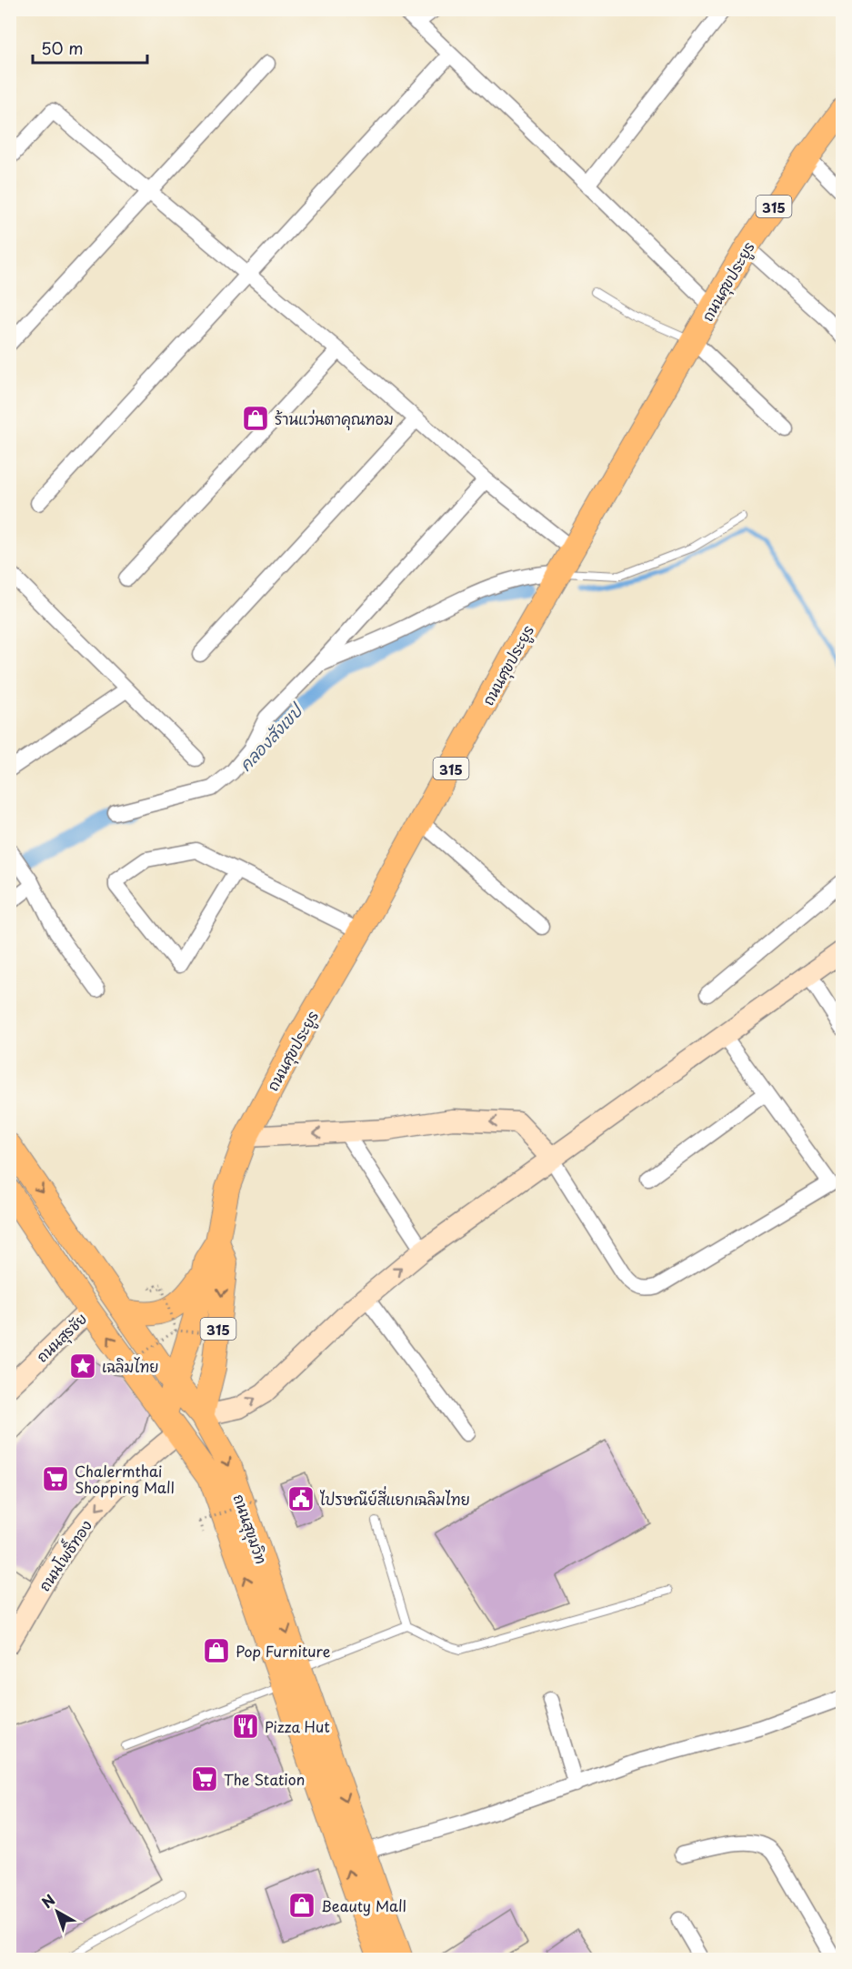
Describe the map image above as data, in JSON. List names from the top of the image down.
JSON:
{
  "streets": {
    "main road": ["315", "ถนนศุขประยูร", "ถนนสุขุมวิท"],
    "street": ["ถนนสุรชัย", "ถนนโพธิ์ทอง"]
  },
  "crossings": [
    ["ถนนศุขประยูร", "ถนนสุขุมวิท"],
    ["ถนนสุรชัย", "ถนนสุขุมวิท"],
    ["ถนนสุขุมวิท", "ถนนโพธิ์ทอง"]
  ],
  "one_way": ["ถนนโพธิ์ทอง"],
  "water": ["คลองสังเขป"],
  "places": {
    "shop": ["ร้านแว่นตาคุณทอม", "Pop Furniture", "Beauty Mall"],
    "place": ["เฉลิมไทย"],
    "supermarket": ["Chalermthai Shopping Mall", "The Station"],
    "public building": ["ไปรษณีย์สี่แยกเฉลิมไทย"],
    "restaurant": ["Pizza Hut"]
  },
  "scale_bar": "50 m",
  "north": "top left"
}
